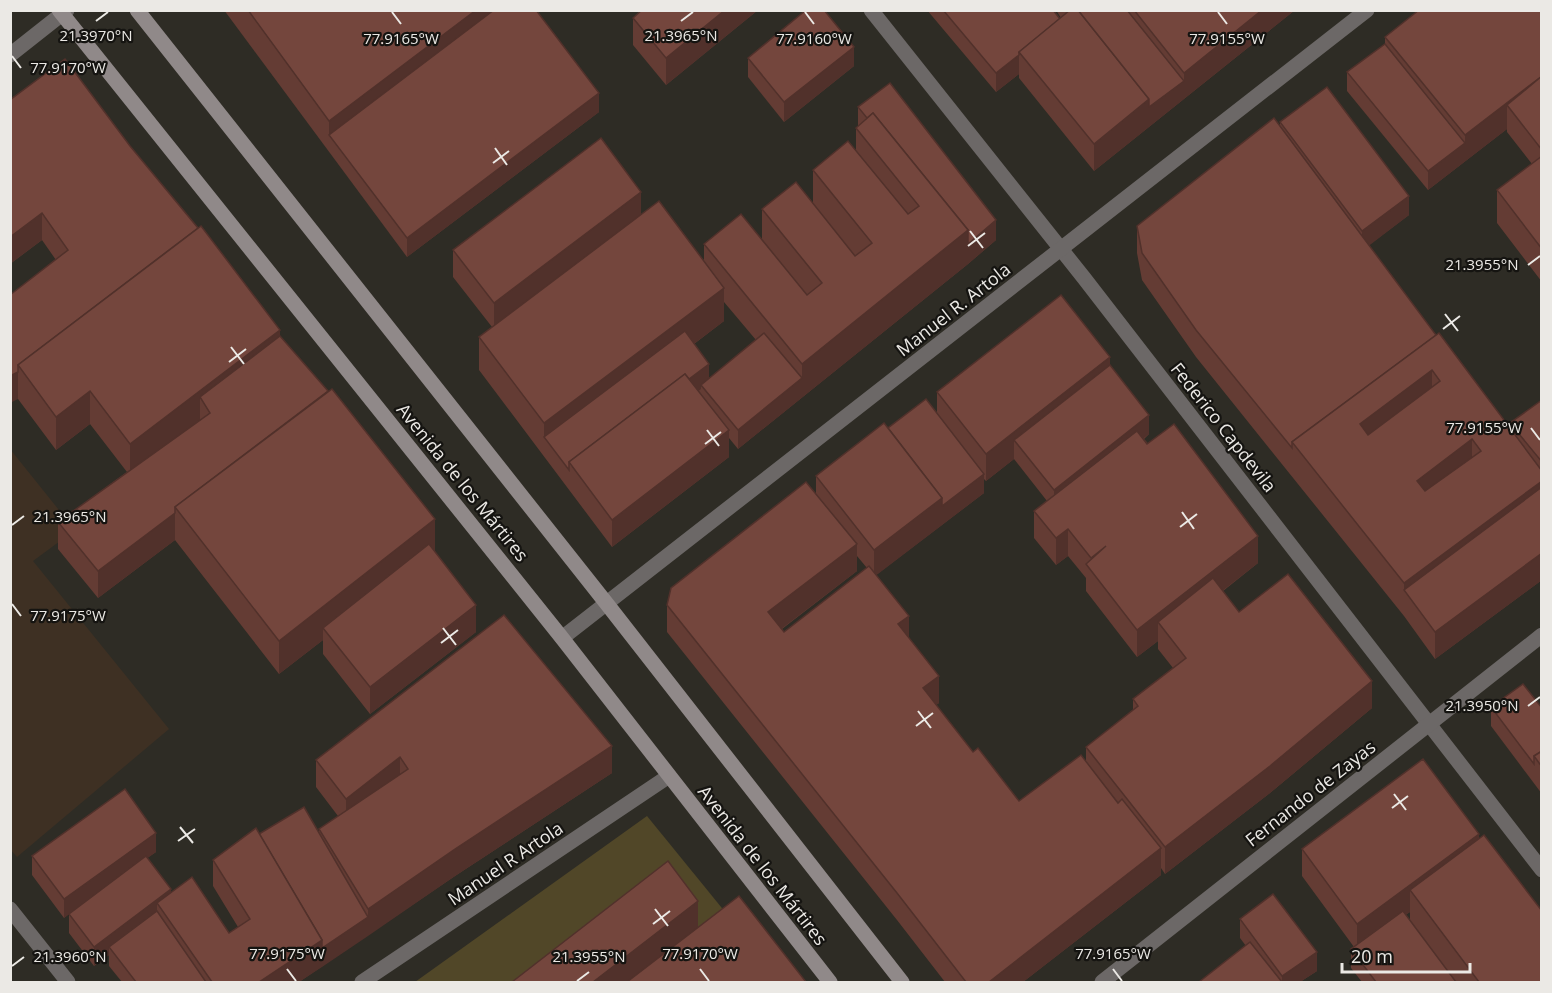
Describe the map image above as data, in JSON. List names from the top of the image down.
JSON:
{
  "streets": {
    "main road": ["Avenida de los Mártires"],
    "street": [
      "Manuel R. Artola",
      "Federico Capdevila",
      "Fernando de Zayas",
      "Manuel R Artola"
    ]
  },
  "crossings": [
    ["Manuel R. Artola", "Federico Capdevila"],
    ["Manuel R. Artola", "Avenida de los Mártires"],
    ["Federico Capdevila", "Fernando de Zayas"],
    ["Avenida de los Mártires", "Manuel R Artola"]
  ],
  "scale_bar": "20 m",
  "coordinates": [
    "21.3970°N",
    "21.3965°N",
    "77.9165°W",
    "77.9160°W",
    "77.9155°W",
    "77.9170°W",
    "21.3955°N",
    "77.9175°W",
    "21.3950°N",
    "21.3960°N"
  ]
}
